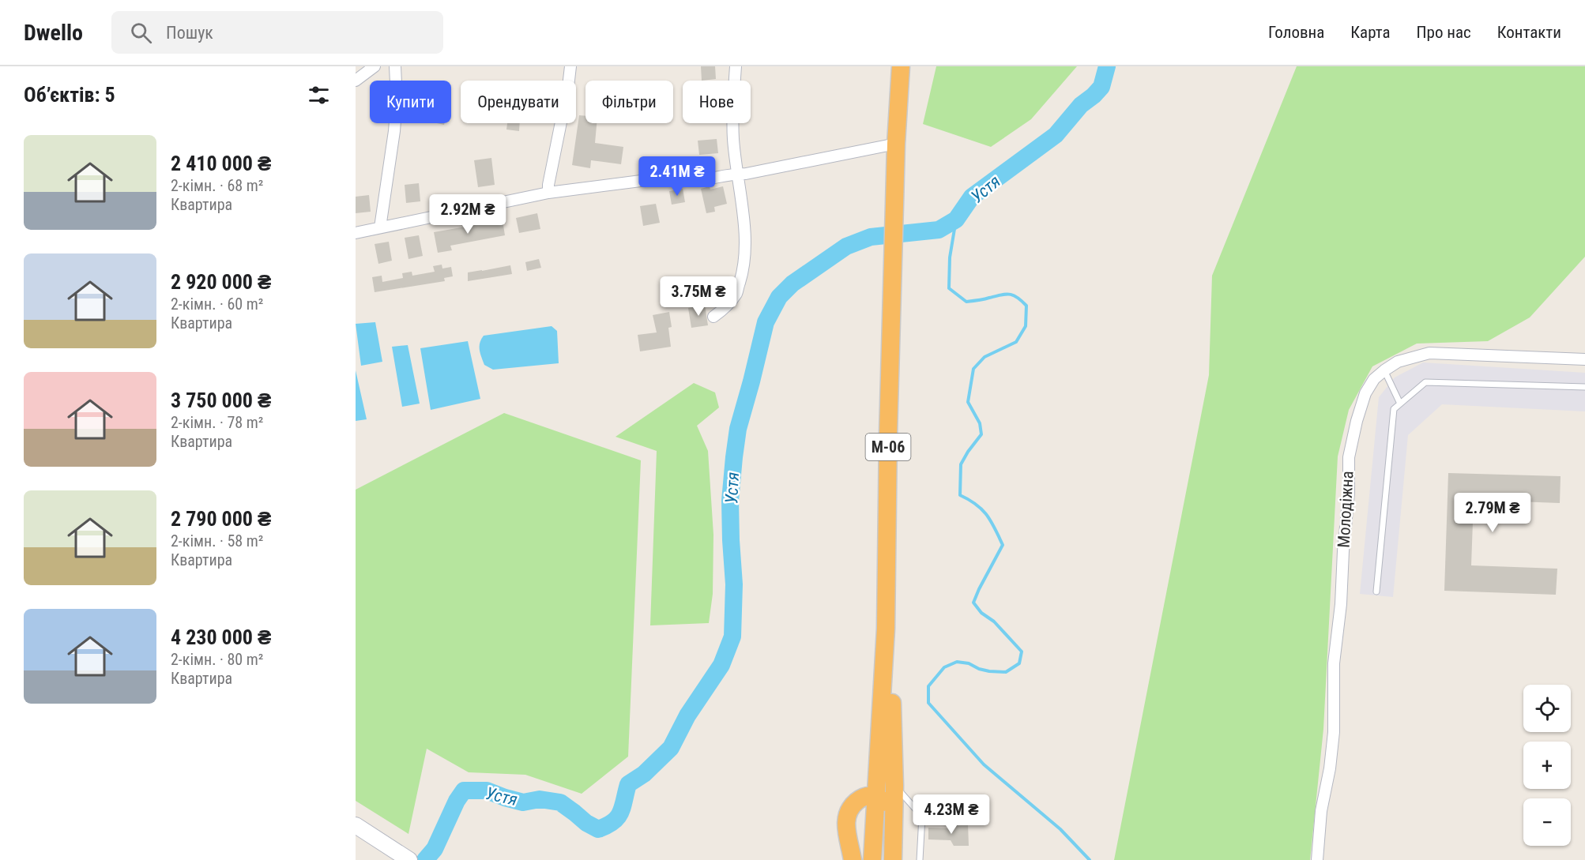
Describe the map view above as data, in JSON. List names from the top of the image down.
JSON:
{
  "streets": {
    "highway": ["М-06"],
    "street": ["Молодіжна"]
  },
  "water": ["Устя"],
  "page": {
    "header": "Dwello",
    "search": "Пошук",
    "nav": [
      "Головна",
      "Карта",
      "Про нас",
      "Контакти"
    ],
    "heading": "Об’єктів: 5",
    "chip": [
      "Купити",
      "Орендувати",
      "Фільтри",
      "Нове"
    ],
    "list": [
      {
        "name": "2 410 000 ₴",
        "note": "2-кімн. · 68 m² · Квартира"
      },
      {
        "name": "2 920 000 ₴",
        "note": "2-кімн. · 60 m² · Квартира"
      },
      {
        "name": "3 750 000 ₴",
        "note": "2-кімн. · 78 m² · Квартира"
      },
      {
        "name": "2 790 000 ₴",
        "note": "2-кімн. · 58 m² · Квартира"
      },
      {
        "name": "4 230 000 ₴",
        "note": "2-кімн. · 80 m² · Квартира"
      }
    ],
    "price": [
      "2.41M ₴",
      "2.92M ₴",
      "3.75M ₴",
      "2.79M ₴",
      "4.23M ₴"
    ],
    "map_buttons": ["+", "−"]
  }
}
